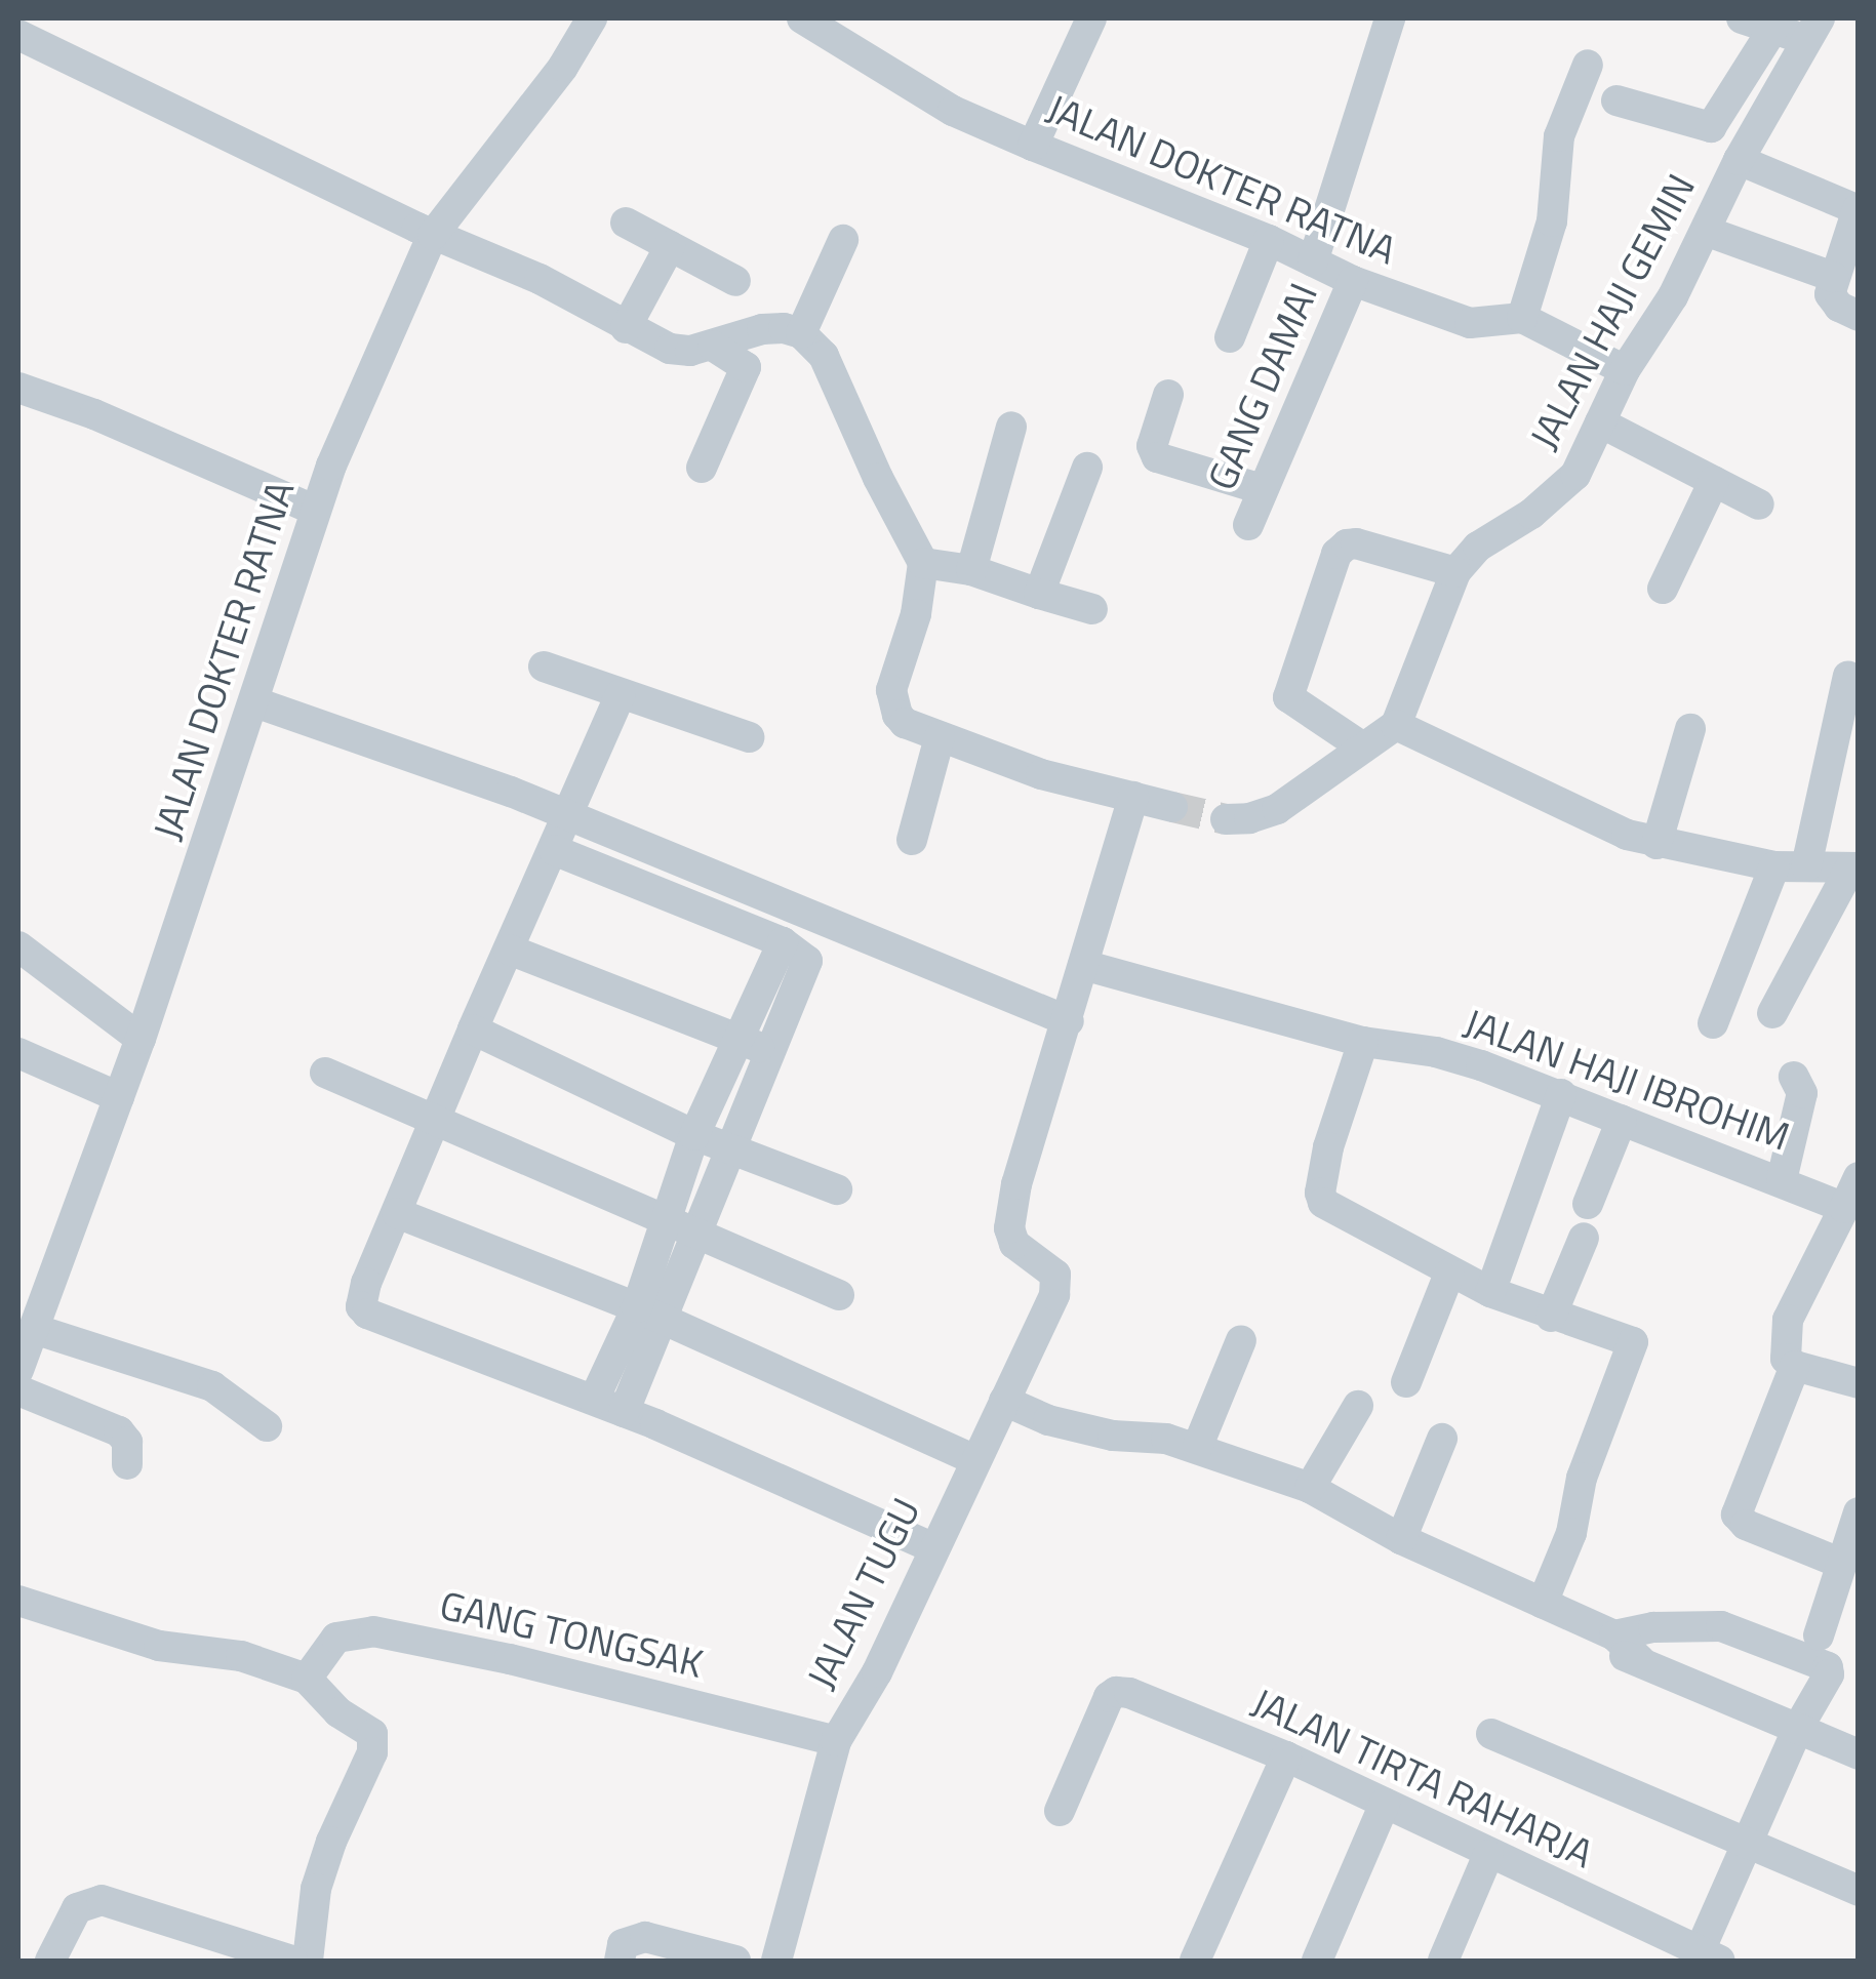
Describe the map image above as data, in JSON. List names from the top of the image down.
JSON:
{
  "streets": {
    "street": [
      "JALAN DOKTER RATNA",
      "JALAN HAJI GEMIN",
      "GANG DAMAI",
      "JALAN HAJI IBROHIM",
      "JALAN TUGU",
      "GANG TONGSAK",
      "JALAN TIRTA RAHARJA"
    ]
  },
  "crossings": [
    ["JALAN DOKTER RATNA", "GANG DAMAI"],
    ["JALAN TUGU", "GANG TONGSAK"]
  ]
}
